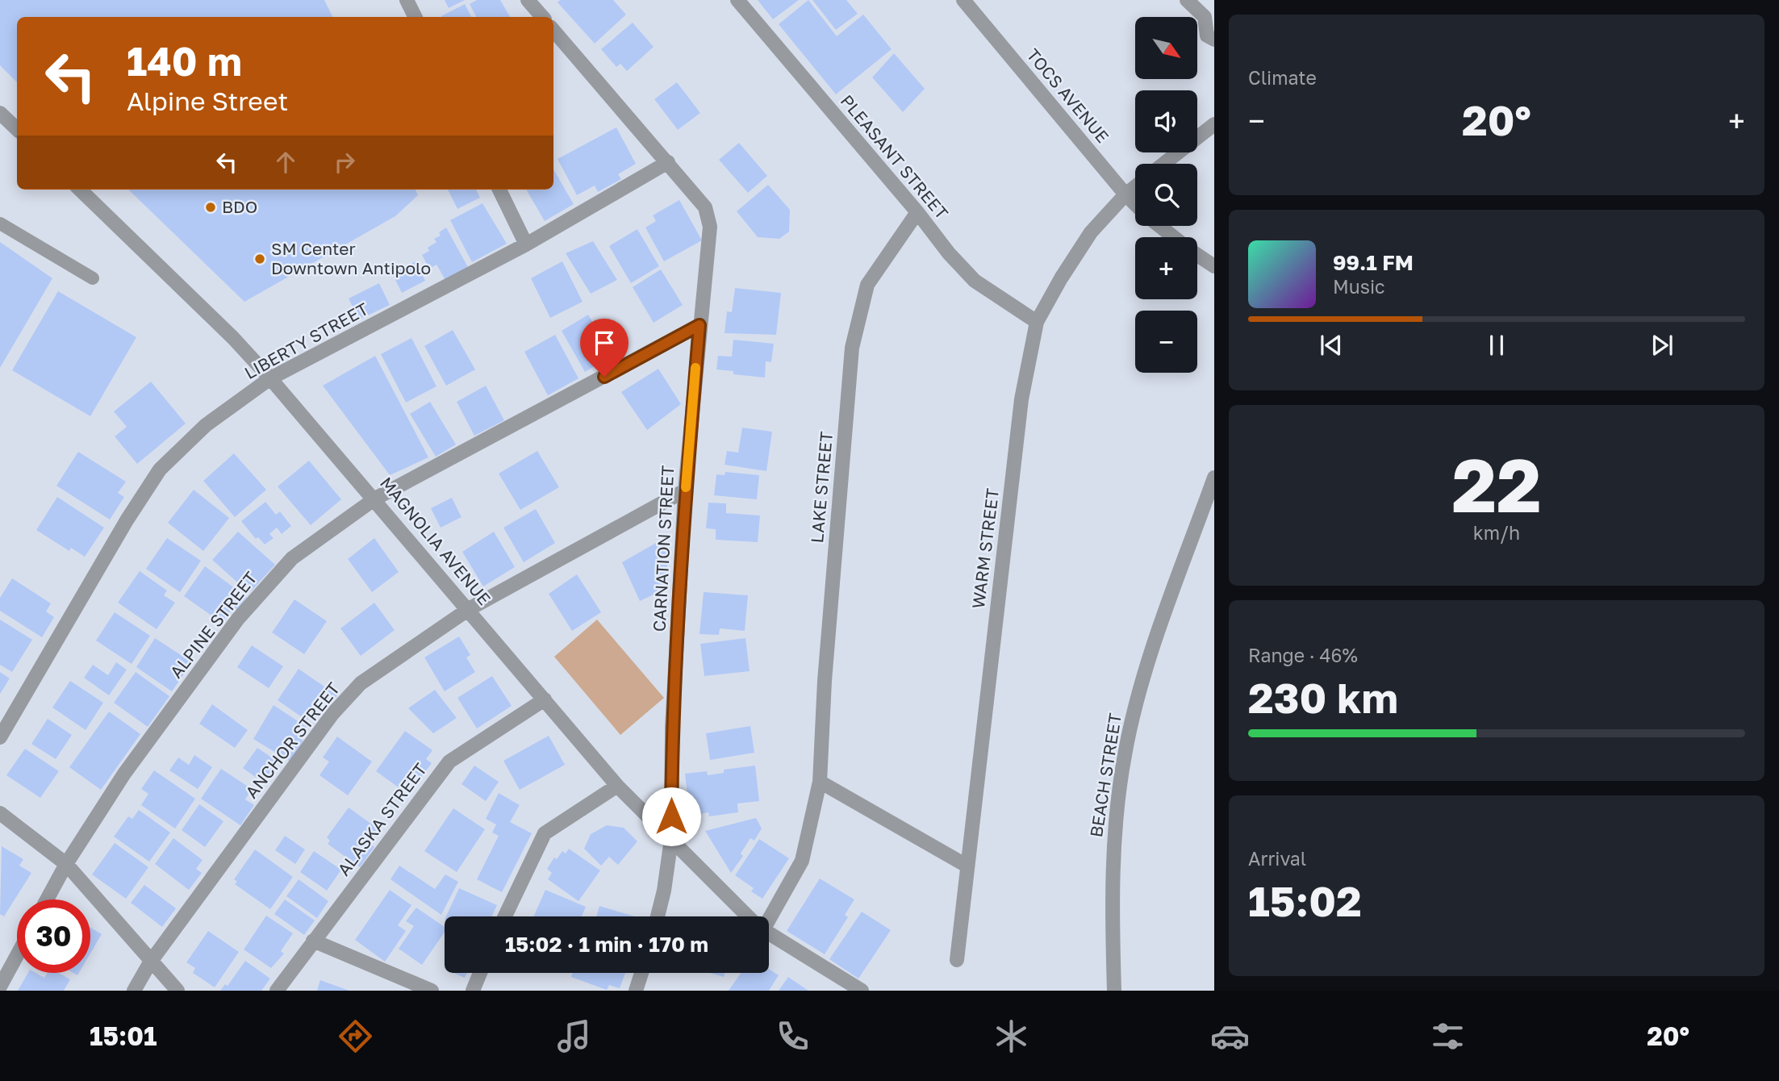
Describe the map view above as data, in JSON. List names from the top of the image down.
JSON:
{
  "streets": {
    "street": [
      "TOCS AVENUE",
      "PLEASANT STREET",
      "LIBERTY STREET",
      "LAKE STREET",
      "MAGNOLIA AVENUE",
      "CARNATION STREET",
      "WARM STREET",
      "ALPINE STREET",
      "ANCHOR STREET",
      "BEACH STREET",
      "ALASKA STREET"
    ]
  },
  "crossings": [
    ["TOCS AVENUE", "WARM STREET"],
    ["PLEASANT STREET", "LAKE STREET"],
    ["PLEASANT STREET", "WARM STREET"],
    ["LIBERTY STREET", "MAGNOLIA AVENUE"],
    ["LIBERTY STREET", "CARNATION STREET"],
    ["MAGNOLIA AVENUE", "CARNATION STREET"],
    ["MAGNOLIA AVENUE", "ALPINE STREET"],
    ["MAGNOLIA AVENUE", "ANCHOR STREET"],
    ["MAGNOLIA AVENUE", "ALASKA STREET"],
    ["CARNATION STREET", "ALPINE STREET"],
    ["CARNATION STREET", "ANCHOR STREET"]
  ],
  "places": ["BDO", "SM Center Downtown Antipolo"],
  "north": "bottom right",
  "page": {
    "tile": [
      "Climate",
      ["22", "km/h"],
      ["Range · 46%", "230 km"],
      ["Arrival", "15:02"]
    ],
    "map_buttons": ["+", "−"],
    "turn": ["140 m", "Alpine Street"],
    "heat": ["−", "20°", "+"],
    "song": ["99.1 FM", "Music"],
    "limit": "30",
    "trip": "15:02 · 1 min · 170 m",
    "tabs": ["15:01", "20°"]
  }
}
